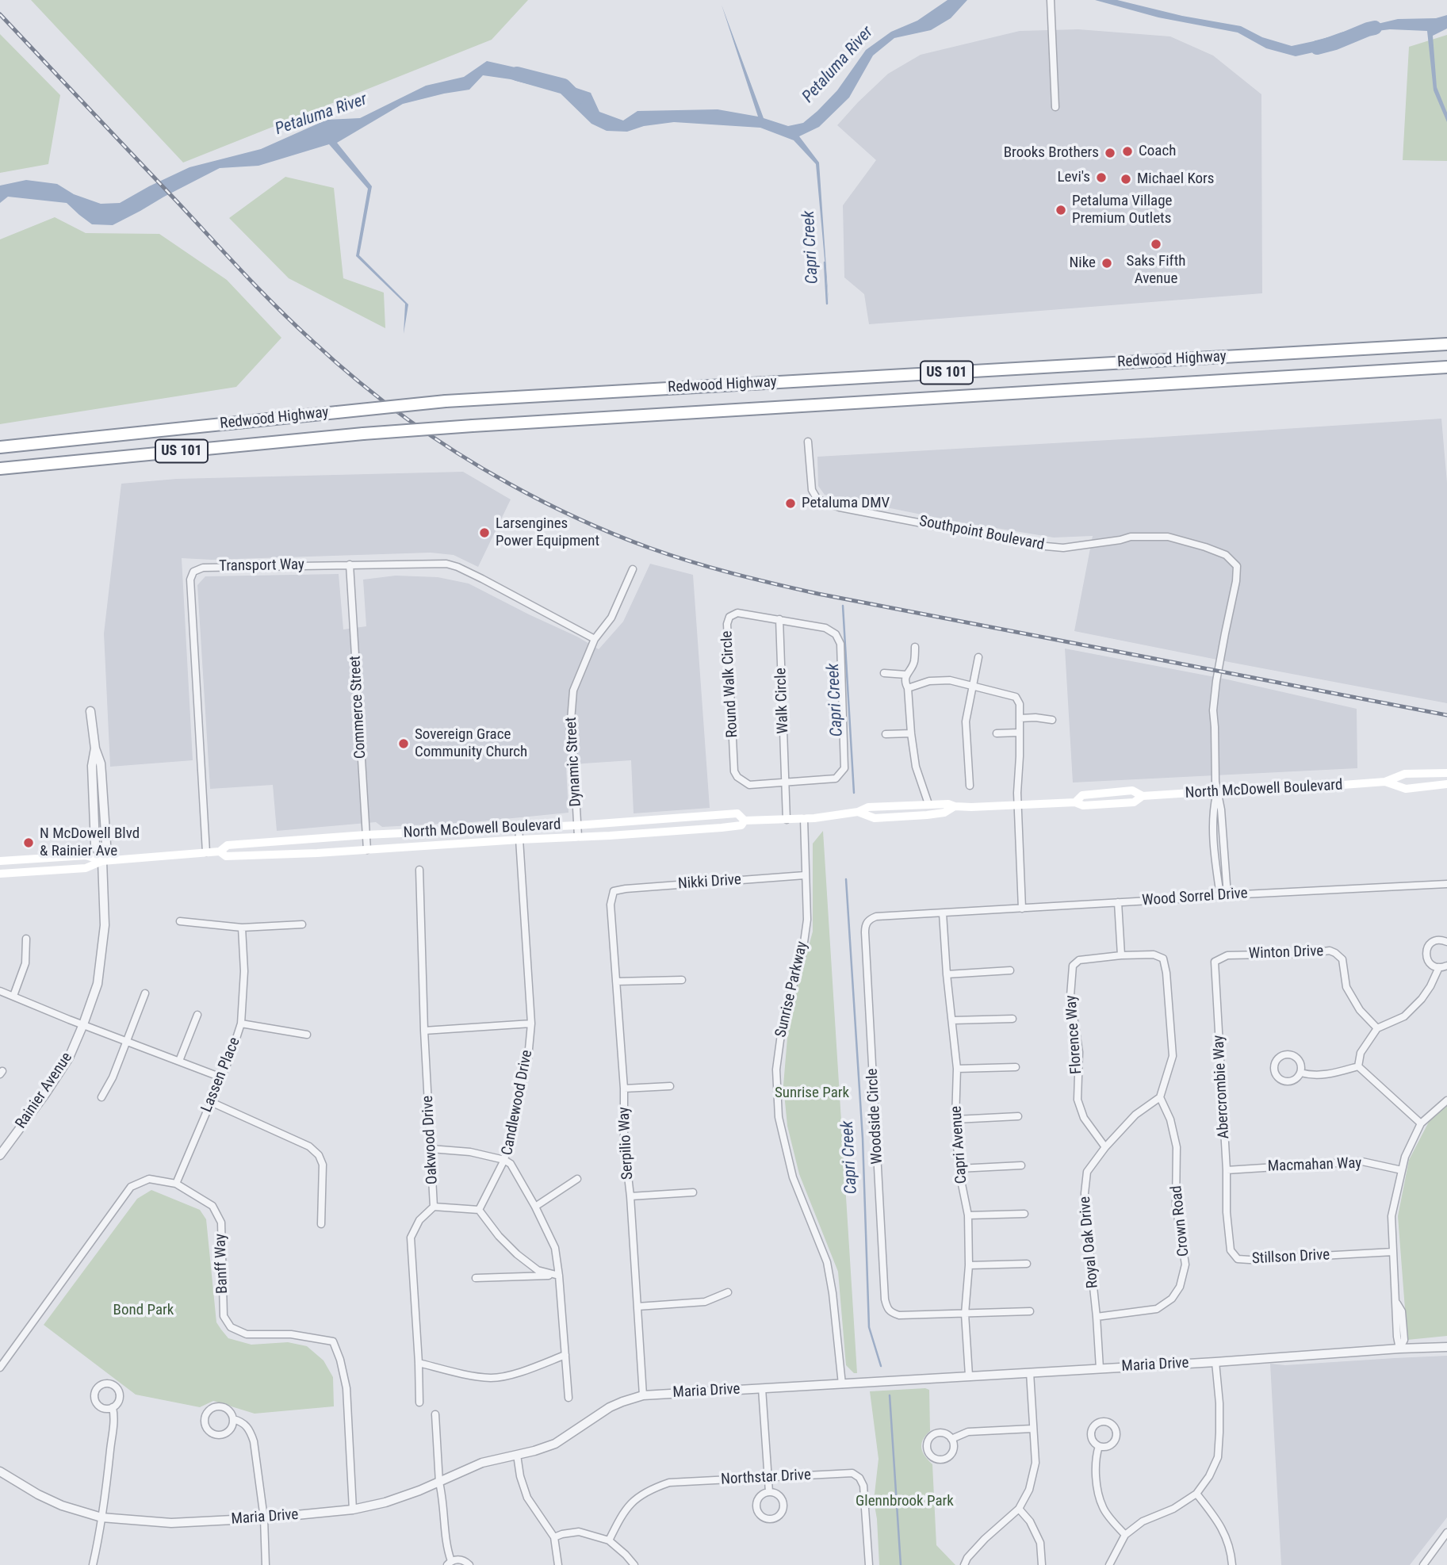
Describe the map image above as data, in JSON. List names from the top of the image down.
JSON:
{
  "streets": {
    "highway": ["Redwood Highway", "US 101"],
    "main road": ["North McDowell Boulevard"],
    "street": [
      "Southpoint Boulevard",
      "Transport Way",
      "Round Walk Circle",
      "Walk Circle",
      "Commerce Street",
      "Dynamic Street",
      "Nikki Drive",
      "Wood Sorrel Drive",
      "Winton Drive",
      "Sunrise Parkway",
      "Florence Way",
      "Lassen Place",
      "Abercrombie Way",
      "Rainier Avenue",
      "Candlewood Drive",
      "Woodside Circle",
      "Oakwood Drive",
      "Serpilio Way",
      "Capri Avenue",
      "Macmahan Way",
      "Crown Road",
      "Royal Oak Drive",
      "Stillson Drive",
      "Banff Way",
      "Maria Drive",
      "Northstar Drive"
    ]
  },
  "crossings": [
    ["Southpoint Boulevard", "North McDowell Boulevard"],
    ["Southpoint Boulevard", "Wood Sorrel Drive"],
    ["Transport Way", "Commerce Street"],
    ["Transport Way", "Dynamic Street"],
    ["Transport Way", "North McDowell Boulevard"],
    ["Round Walk Circle", "Walk Circle"],
    ["Commerce Street", "North McDowell Boulevard"],
    ["Dynamic Street", "North McDowell Boulevard"],
    ["North McDowell Boulevard", "Sunrise Parkway"],
    ["North McDowell Boulevard", "Rainier Avenue"],
    ["North McDowell Boulevard", "Candlewood Drive"],
    ["Nikki Drive", "Sunrise Parkway"],
    ["Nikki Drive", "Serpilio Way"],
    ["Wood Sorrel Drive", "Woodside Circle"],
    ["Wood Sorrel Drive", "Capri Avenue"],
    ["Winton Drive", "Abercrombie Way"],
    ["Sunrise Parkway", "Maria Drive"],
    ["Florence Way", "Royal Oak Drive"],
    ["Lassen Place", "Banff Way"],
    ["Abercrombie Way", "Macmahan Way"],
    ["Abercrombie Way", "Stillson Drive"],
    ["Woodside Circle", "Capri Avenue"],
    ["Serpilio Way", "Maria Drive"],
    ["Capri Avenue", "Maria Drive"],
    ["Crown Road", "Royal Oak Drive"],
    ["Royal Oak Drive", "Maria Drive"],
    ["Banff Way", "Maria Drive"]
  ],
  "water": ["Petaluma River", "Capri Creek"],
  "parks": ["Sunrise Park", "Bond Park", "Glennbrook Park"],
  "places": [
    "Coach",
    "Brooks Brothers",
    "Levi's",
    "Michael Kors",
    "Petaluma Village Premium Outlets",
    "Saks Fifth Avenue",
    "Nike",
    "Petaluma DMV",
    "Larsengines Power Equipment",
    "Sovereign Grace Community Church",
    "N McDowell Blvd & Rainier Ave"
  ]
}
